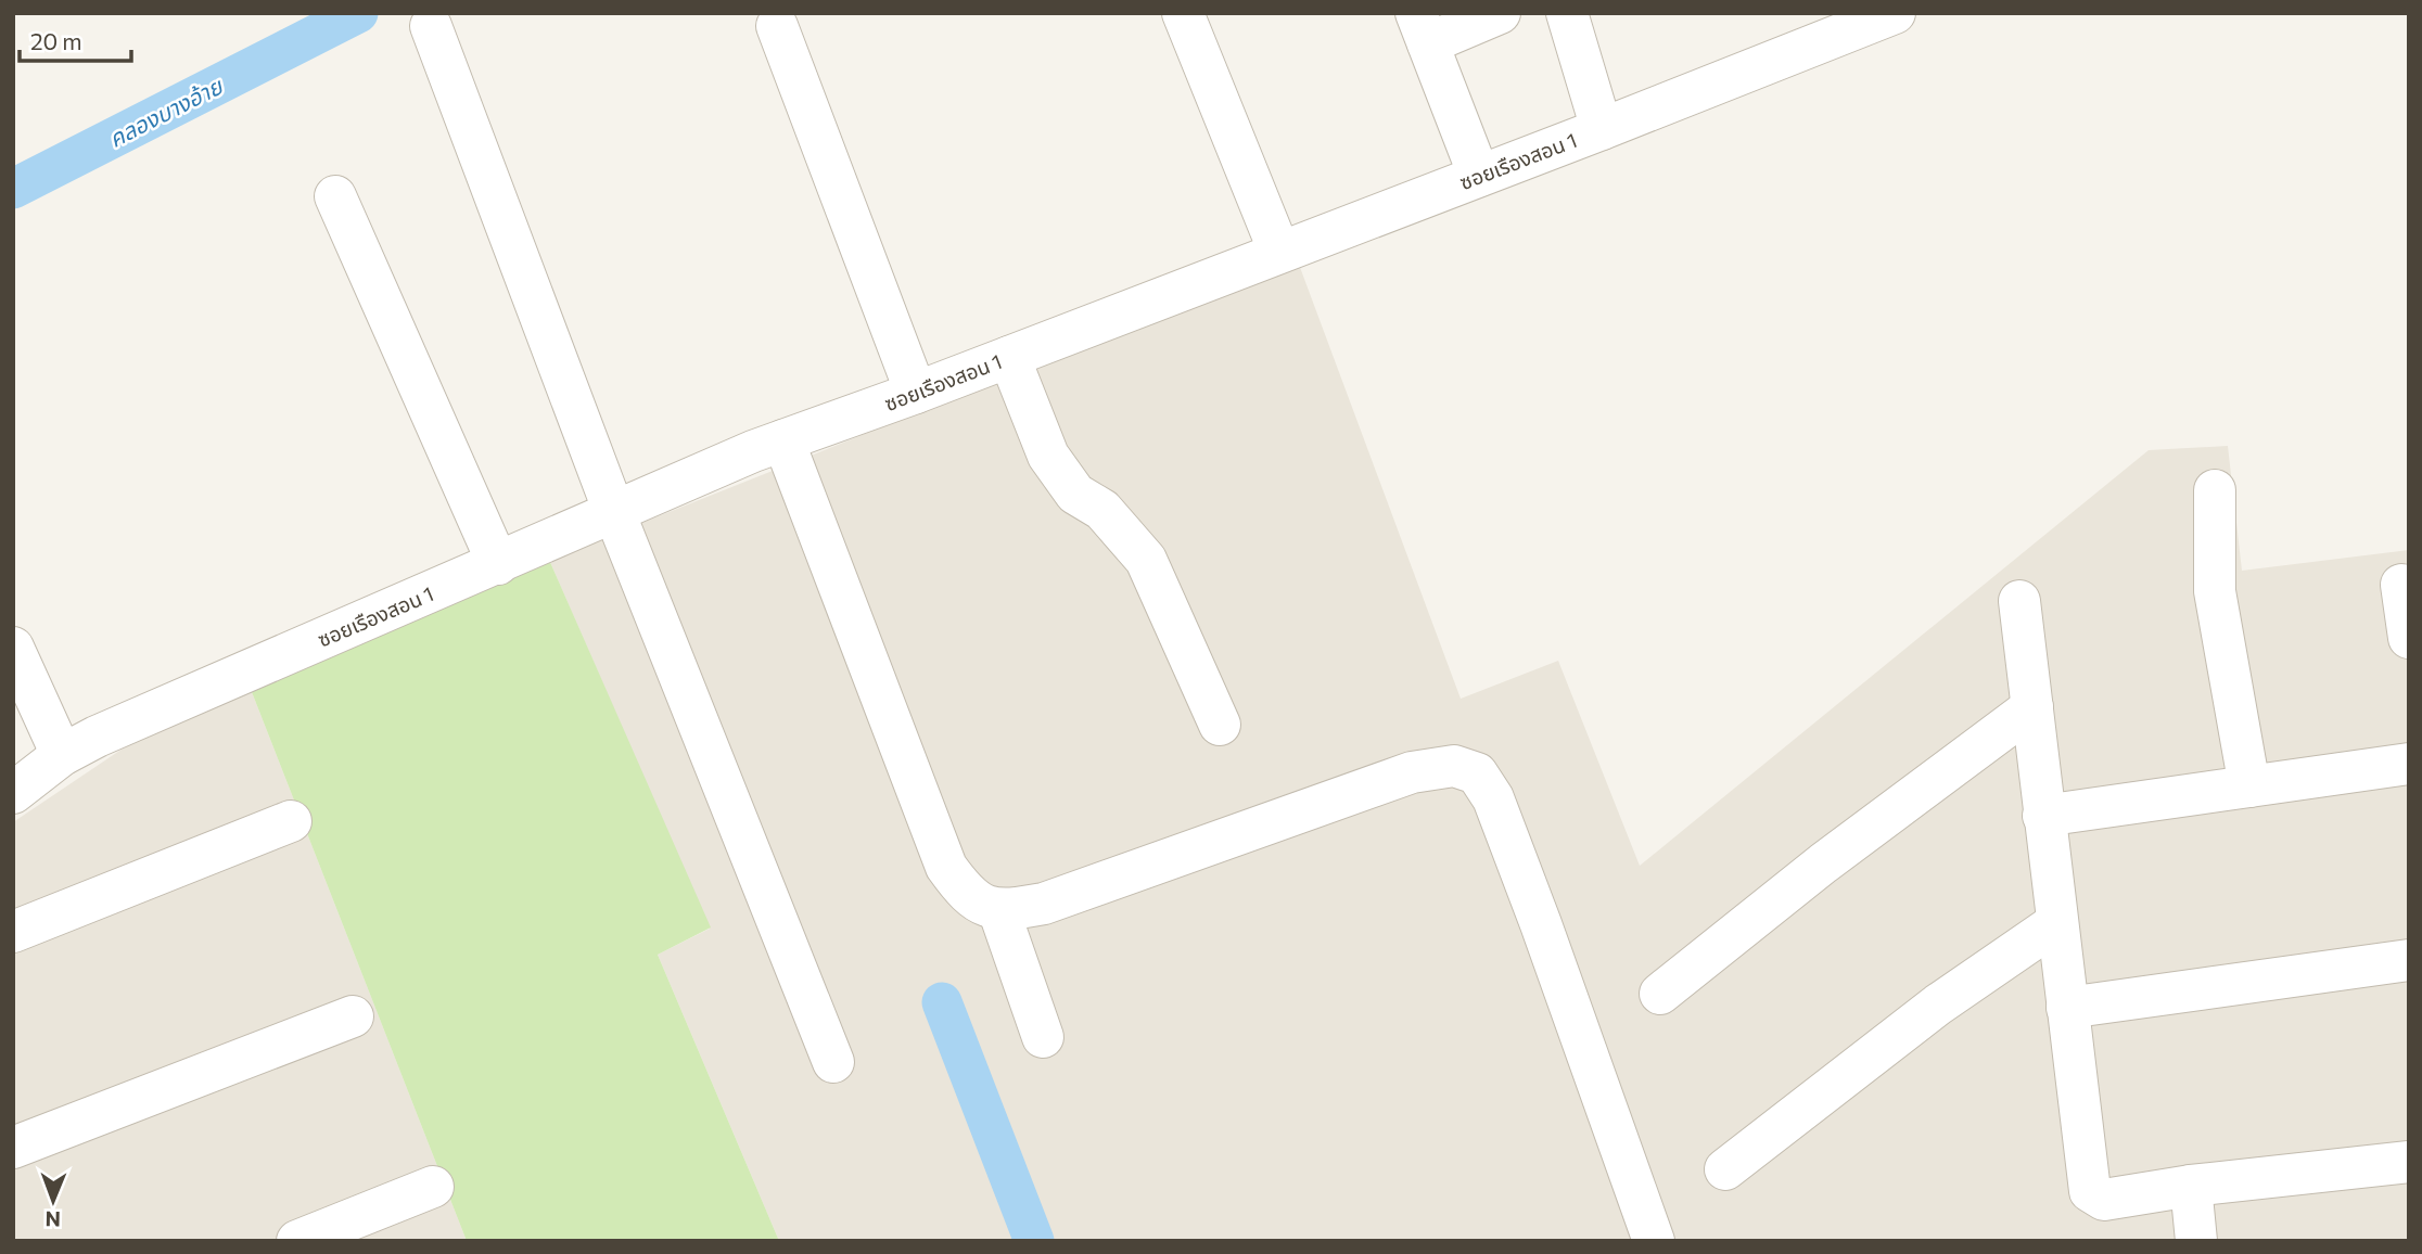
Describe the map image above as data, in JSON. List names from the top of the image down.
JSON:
{
  "streets": {
    "street": ["ซอยเรืองสอน 1"]
  },
  "water": ["คลองบางอ้าย"],
  "scale_bar": "20 m",
  "north": "bottom"
}
